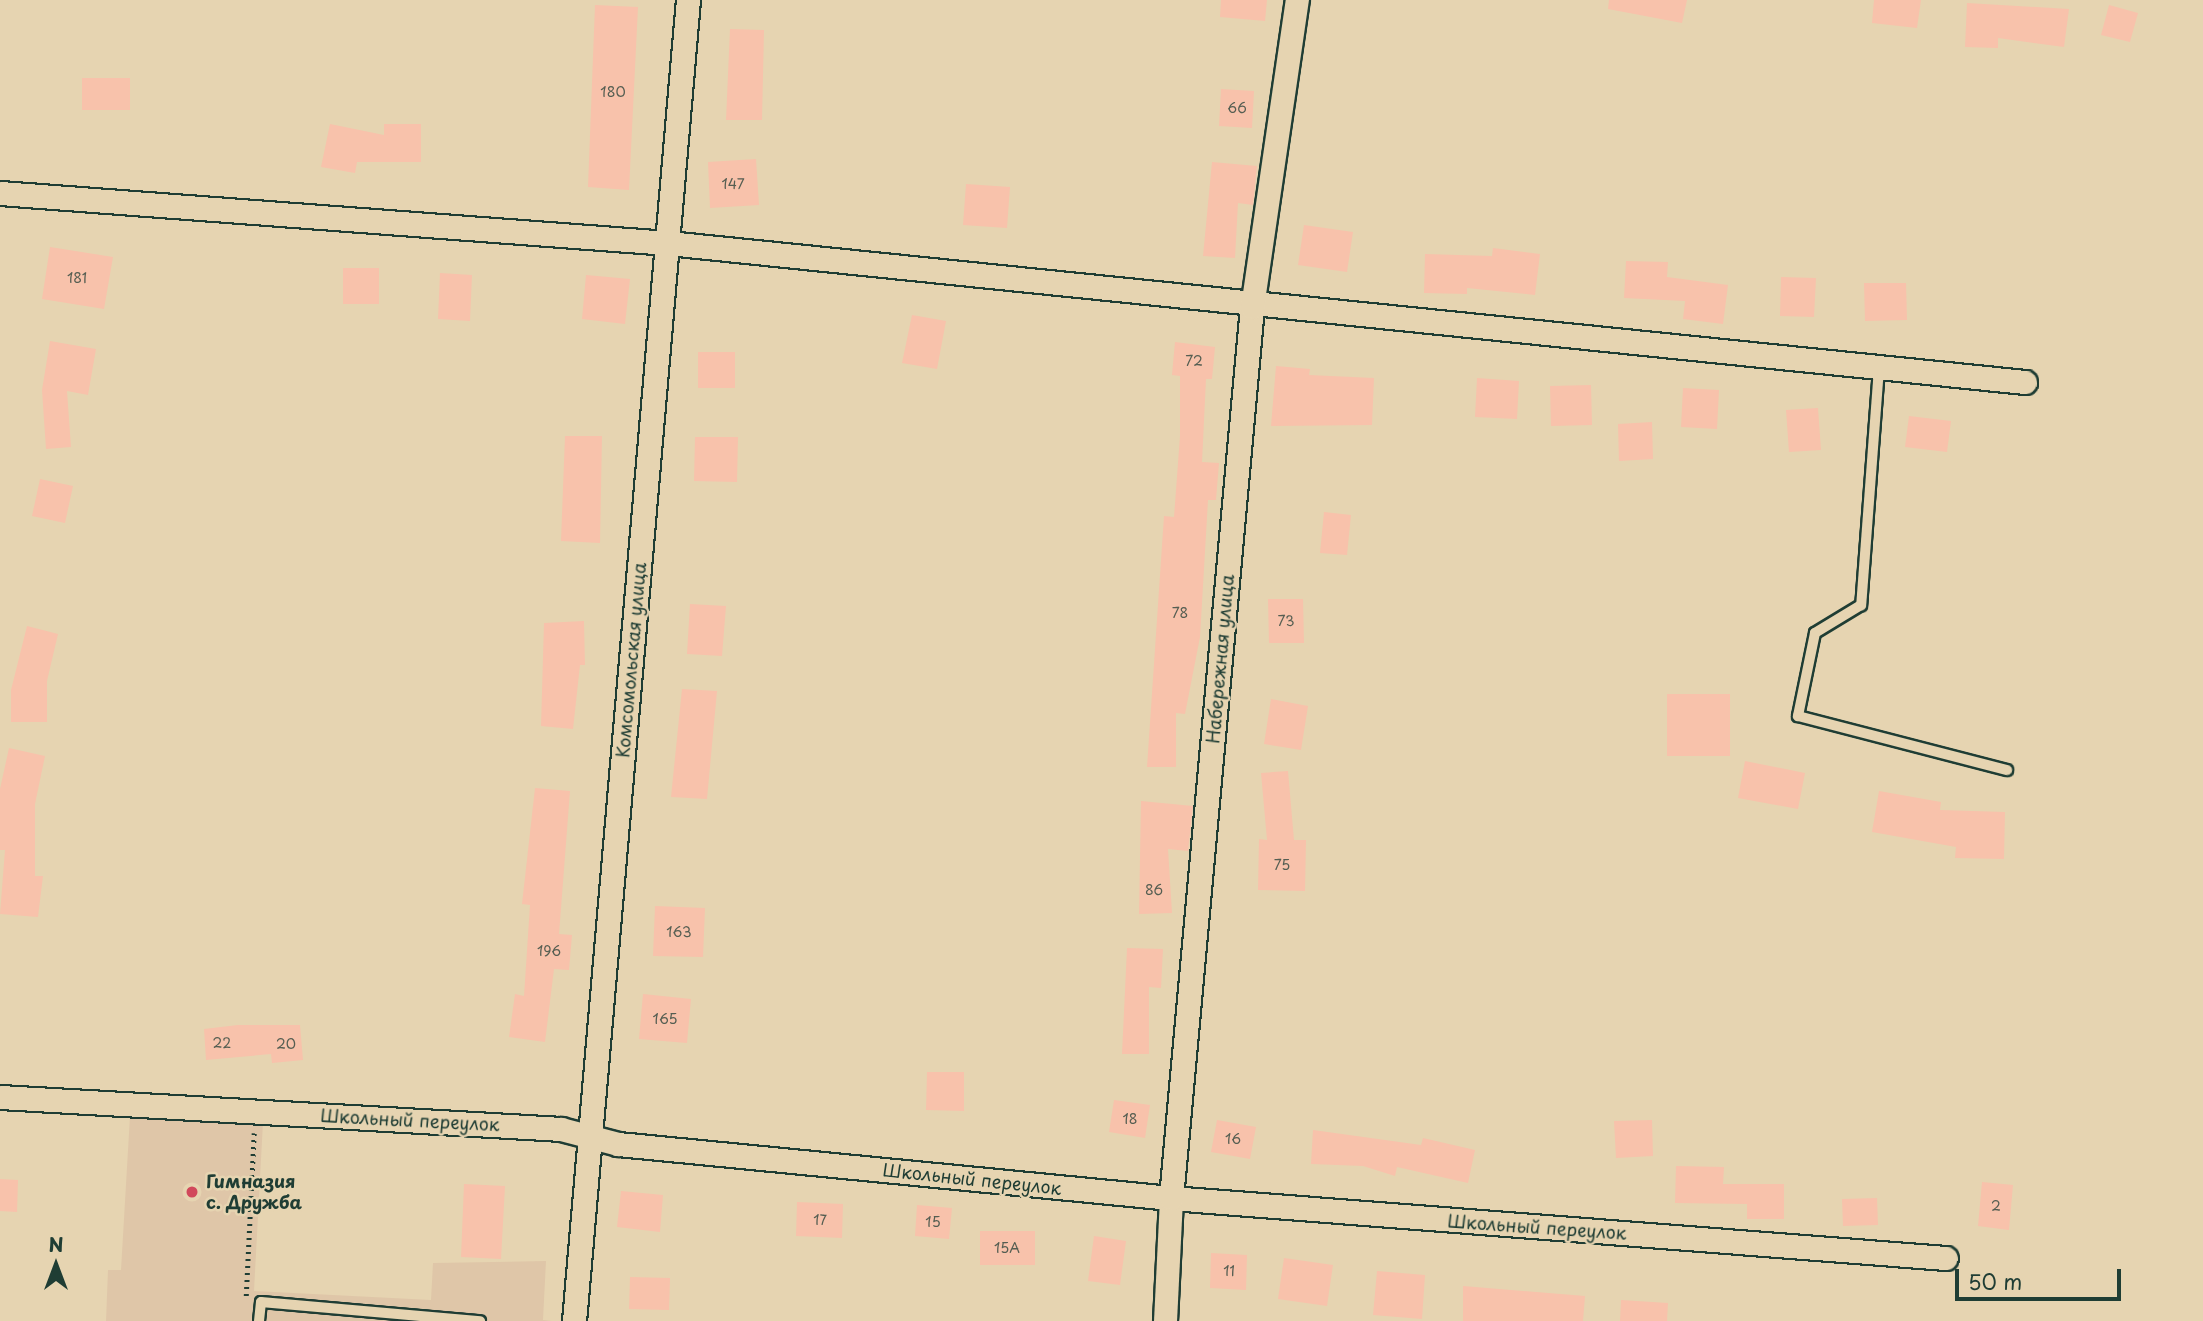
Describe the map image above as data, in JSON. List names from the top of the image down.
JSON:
{
  "streets": {
    "street": ["Набережная улица", "Комсомольская улица", "Школьный переулок"]
  },
  "crossings": [
    ["Набережная улица", "Школьный переулок"],
    ["Комсомольская улица", "Школьный переулок"]
  ],
  "places": ["Гимназия с. Дружба"],
  "house_numbers": [
    "180",
    "66",
    "147",
    "181",
    "72",
    "78",
    "73",
    "75",
    "86",
    "163",
    "196",
    "165",
    "22",
    "20",
    "18",
    "16",
    "2",
    "17",
    "15",
    "15А",
    "11"
  ],
  "scale_bar": "50 m",
  "north": "top"
}
